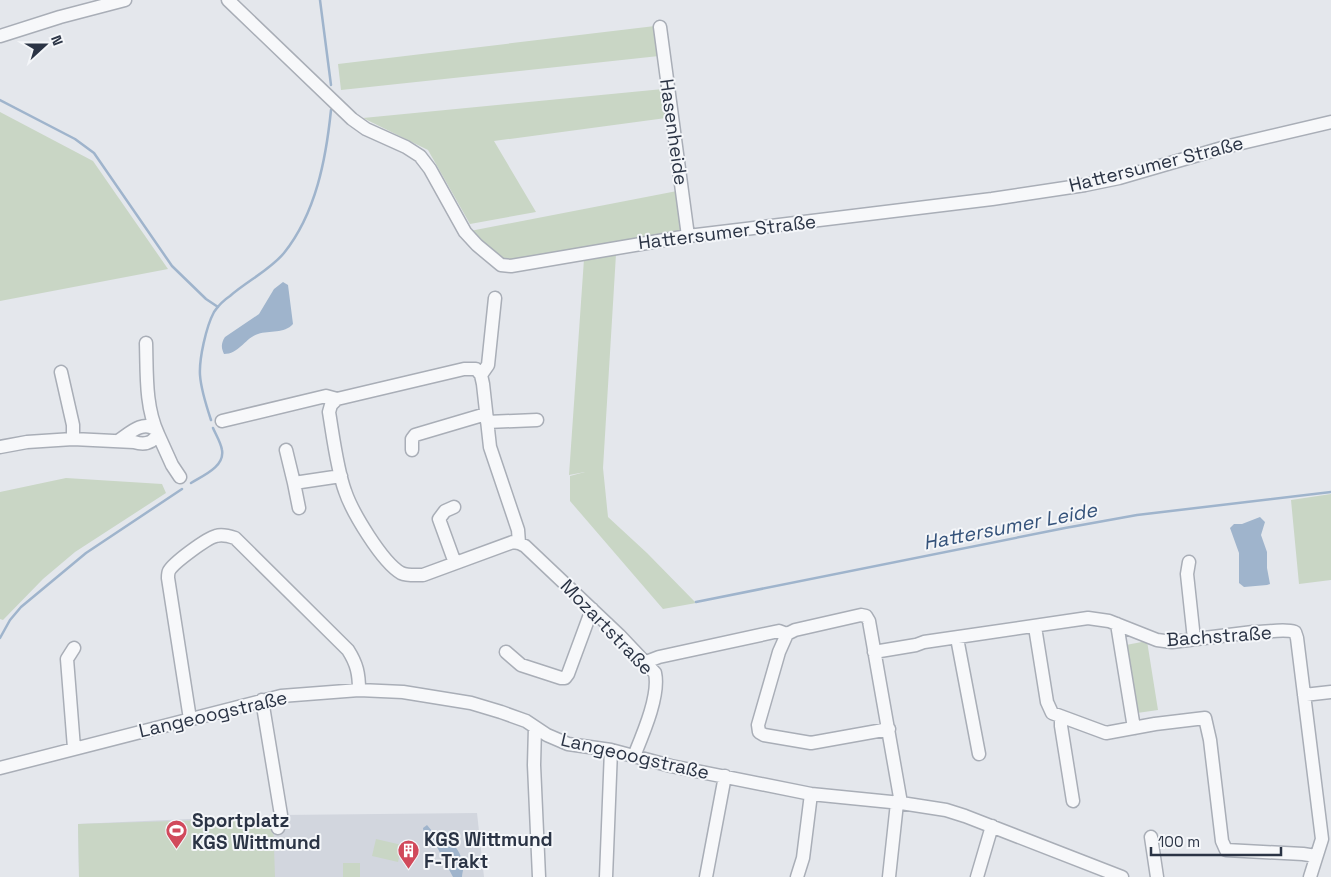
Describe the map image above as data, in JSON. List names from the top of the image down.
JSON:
{
  "streets": {
    "street": [
      "Hasenheide",
      "Hattersumer Straße",
      "Mozartstraße",
      "Bachstraße",
      "Langeoogstraße"
    ]
  },
  "crossings": [
    ["Hasenheide", "Hattersumer Straße"],
    ["Mozartstraße", "Langeoogstraße"]
  ],
  "water": ["Hattersumer Leide"],
  "places": {
    "sports": ["Sportplatz KGS Wittmund"],
    "building": ["KGS Wittmund F-Trakt"]
  },
  "scale_bar": "100 m",
  "north": "right"
}
